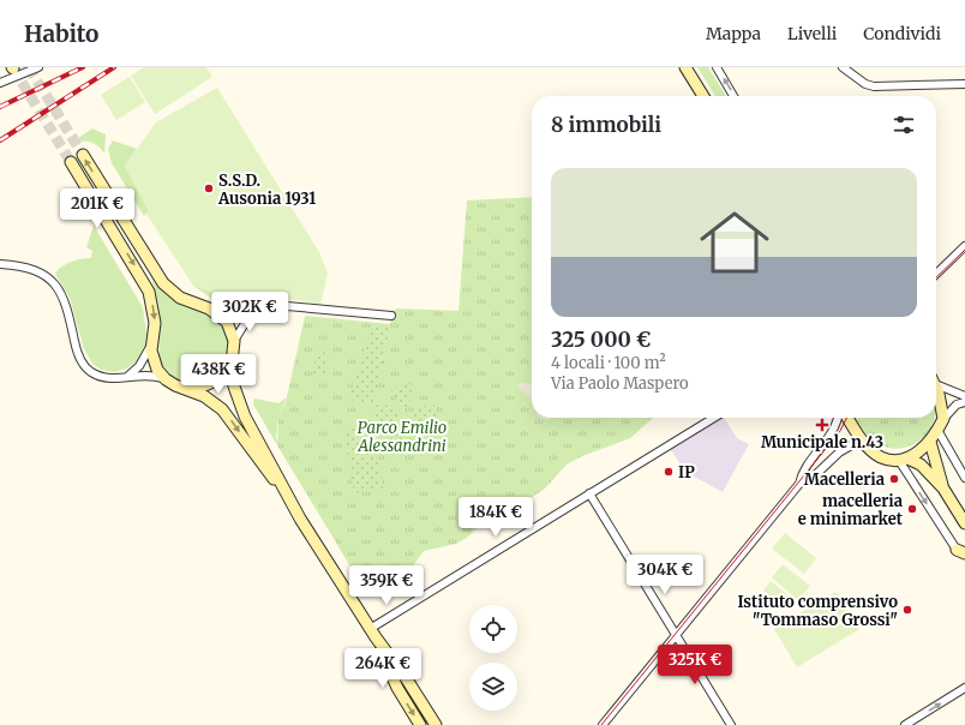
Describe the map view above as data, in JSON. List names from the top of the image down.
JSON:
{
  "parks": ["Parco Emilio Alessandrini"],
  "places": {
    "other": [
      "S.S.D. Ausonia 1931",
      "IP",
      "Macelleria",
      "macelleria e minimarket",
      "Istituto comprensivo \"Tommaso Grossi\""
    ],
    "health": ["Municipale n.43"]
  },
  "page": {
    "header": "Habito",
    "nav": ["Mappa", "Livelli", "Condividi"],
    "heading": "8 immobili",
    "list": [
      {
        "name": "325 000 €",
        "note": "4 locali · 100 m² · Via Paolo Maspero"
      }
    ],
    "price": [
      "201K €",
      "302K €",
      "438K €",
      "184K €",
      "304K €",
      "359K €",
      "325K €",
      "264K €"
    ]
  }
}
